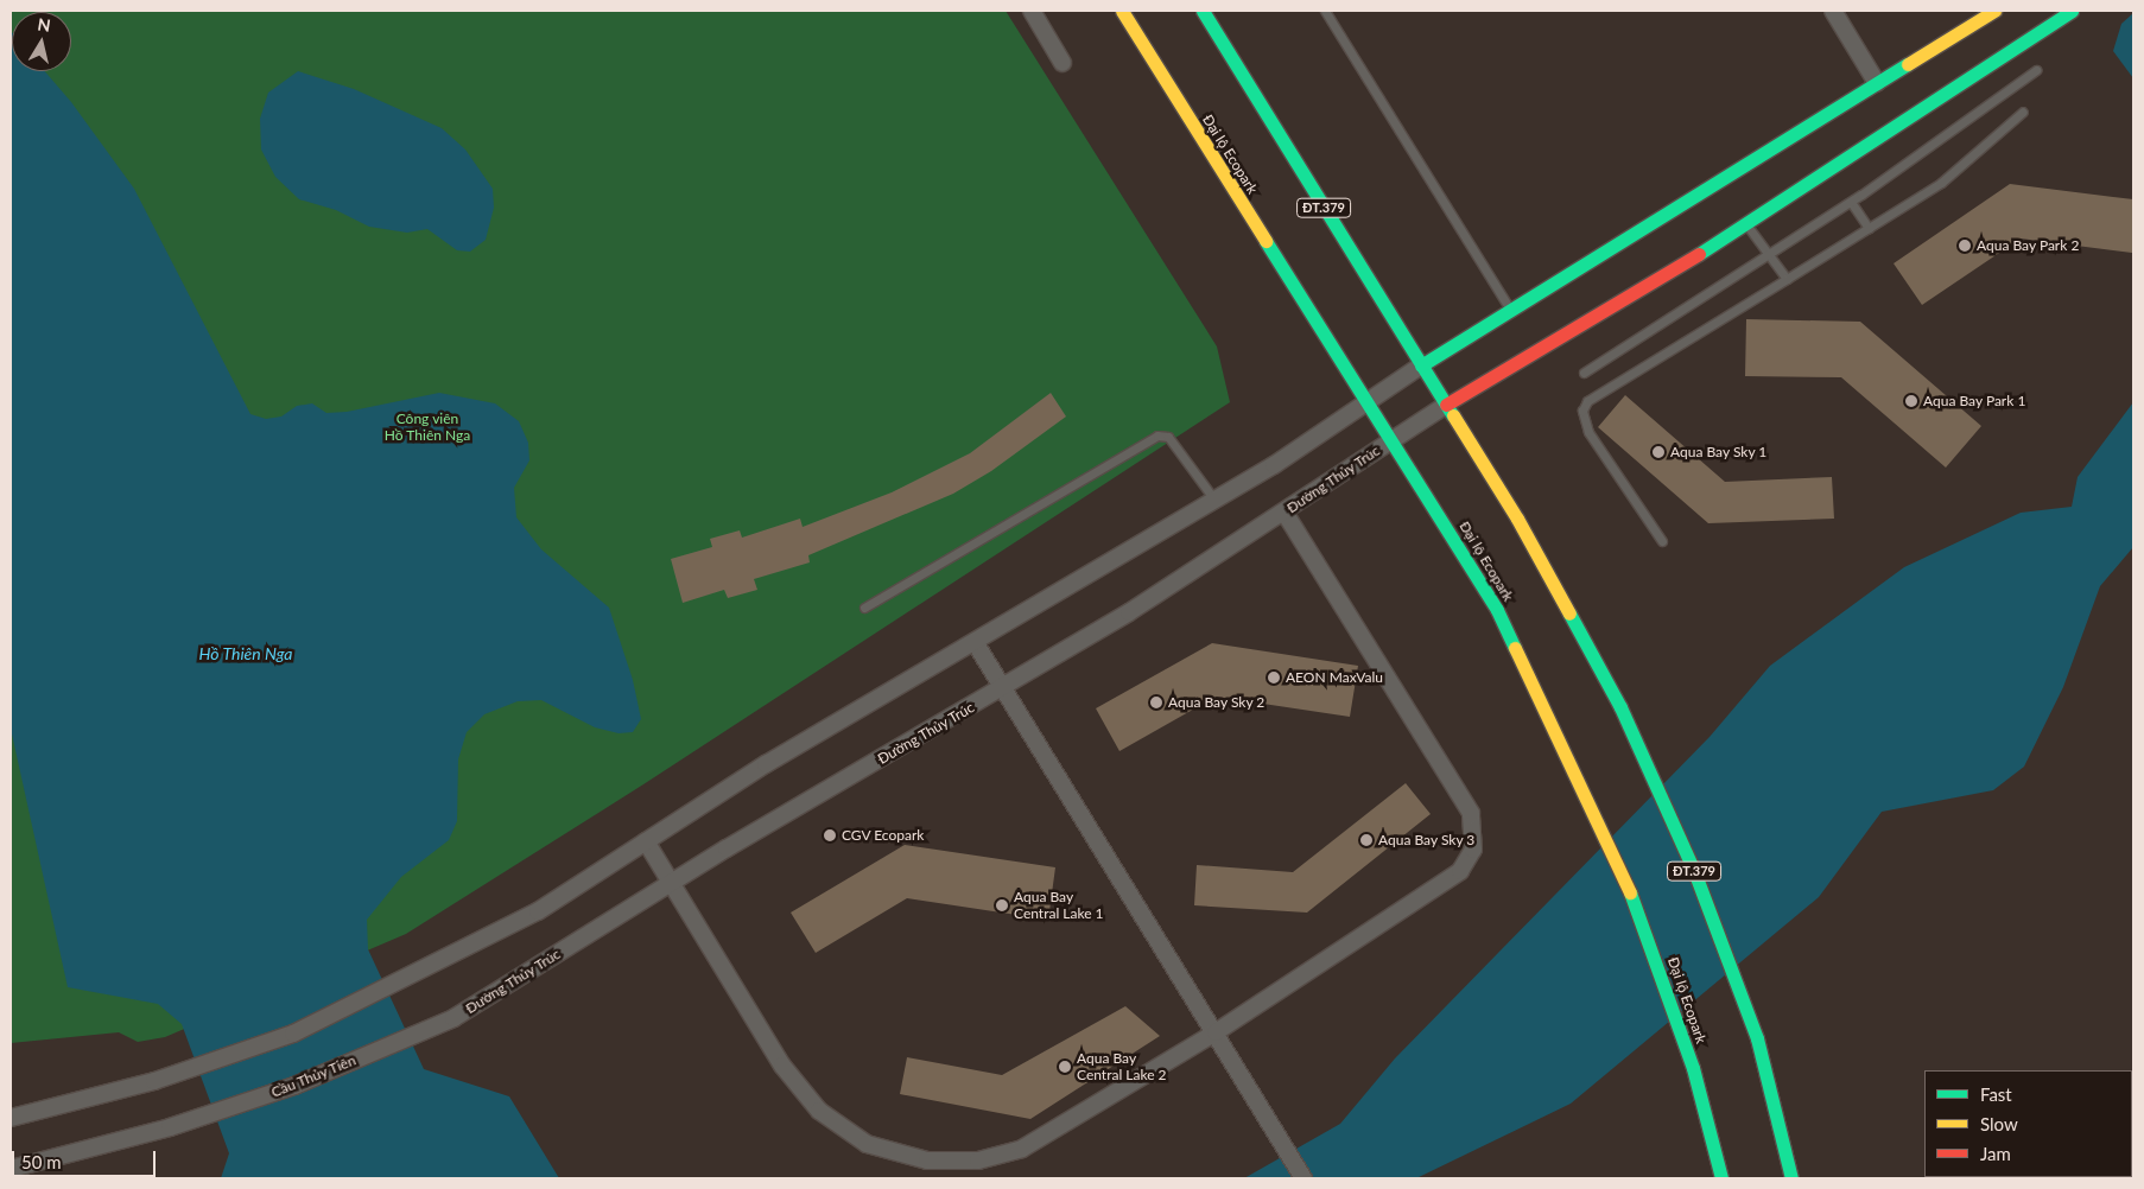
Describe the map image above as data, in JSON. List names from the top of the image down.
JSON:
{
  "streets": {
    "main road": ["Đại lộ Ecopark", "ĐT.379"],
    "street": ["Đường Thủy Trúc", "Cầu Thủy Tiên"]
  },
  "crossings": [
    ["Đại lộ Ecopark", "Đường Thủy Trúc"],
    ["ĐT.379", "Đường Thủy Trúc"],
    ["Đường Thủy Trúc", "Cầu Thủy Tiên"]
  ],
  "water": ["Hồ Thiên Nga"],
  "parks": ["Công viên Hồ Thiên Nga"],
  "places": [
    "Aqua Bay Park 2",
    "Aqua Bay Park 1",
    "Aqua Bay Sky 1",
    "AEON MaxValu",
    "Aqua Bay Sky 2",
    "CGV Ecopark",
    "Aqua Bay Sky 3",
    "Aqua Bay Central Lake 1",
    "Aqua Bay Central Lake 2"
  ],
  "legend": ["Fast", "Slow", "Jam"],
  "scale_bar": "50 m",
  "north": "top"
}
